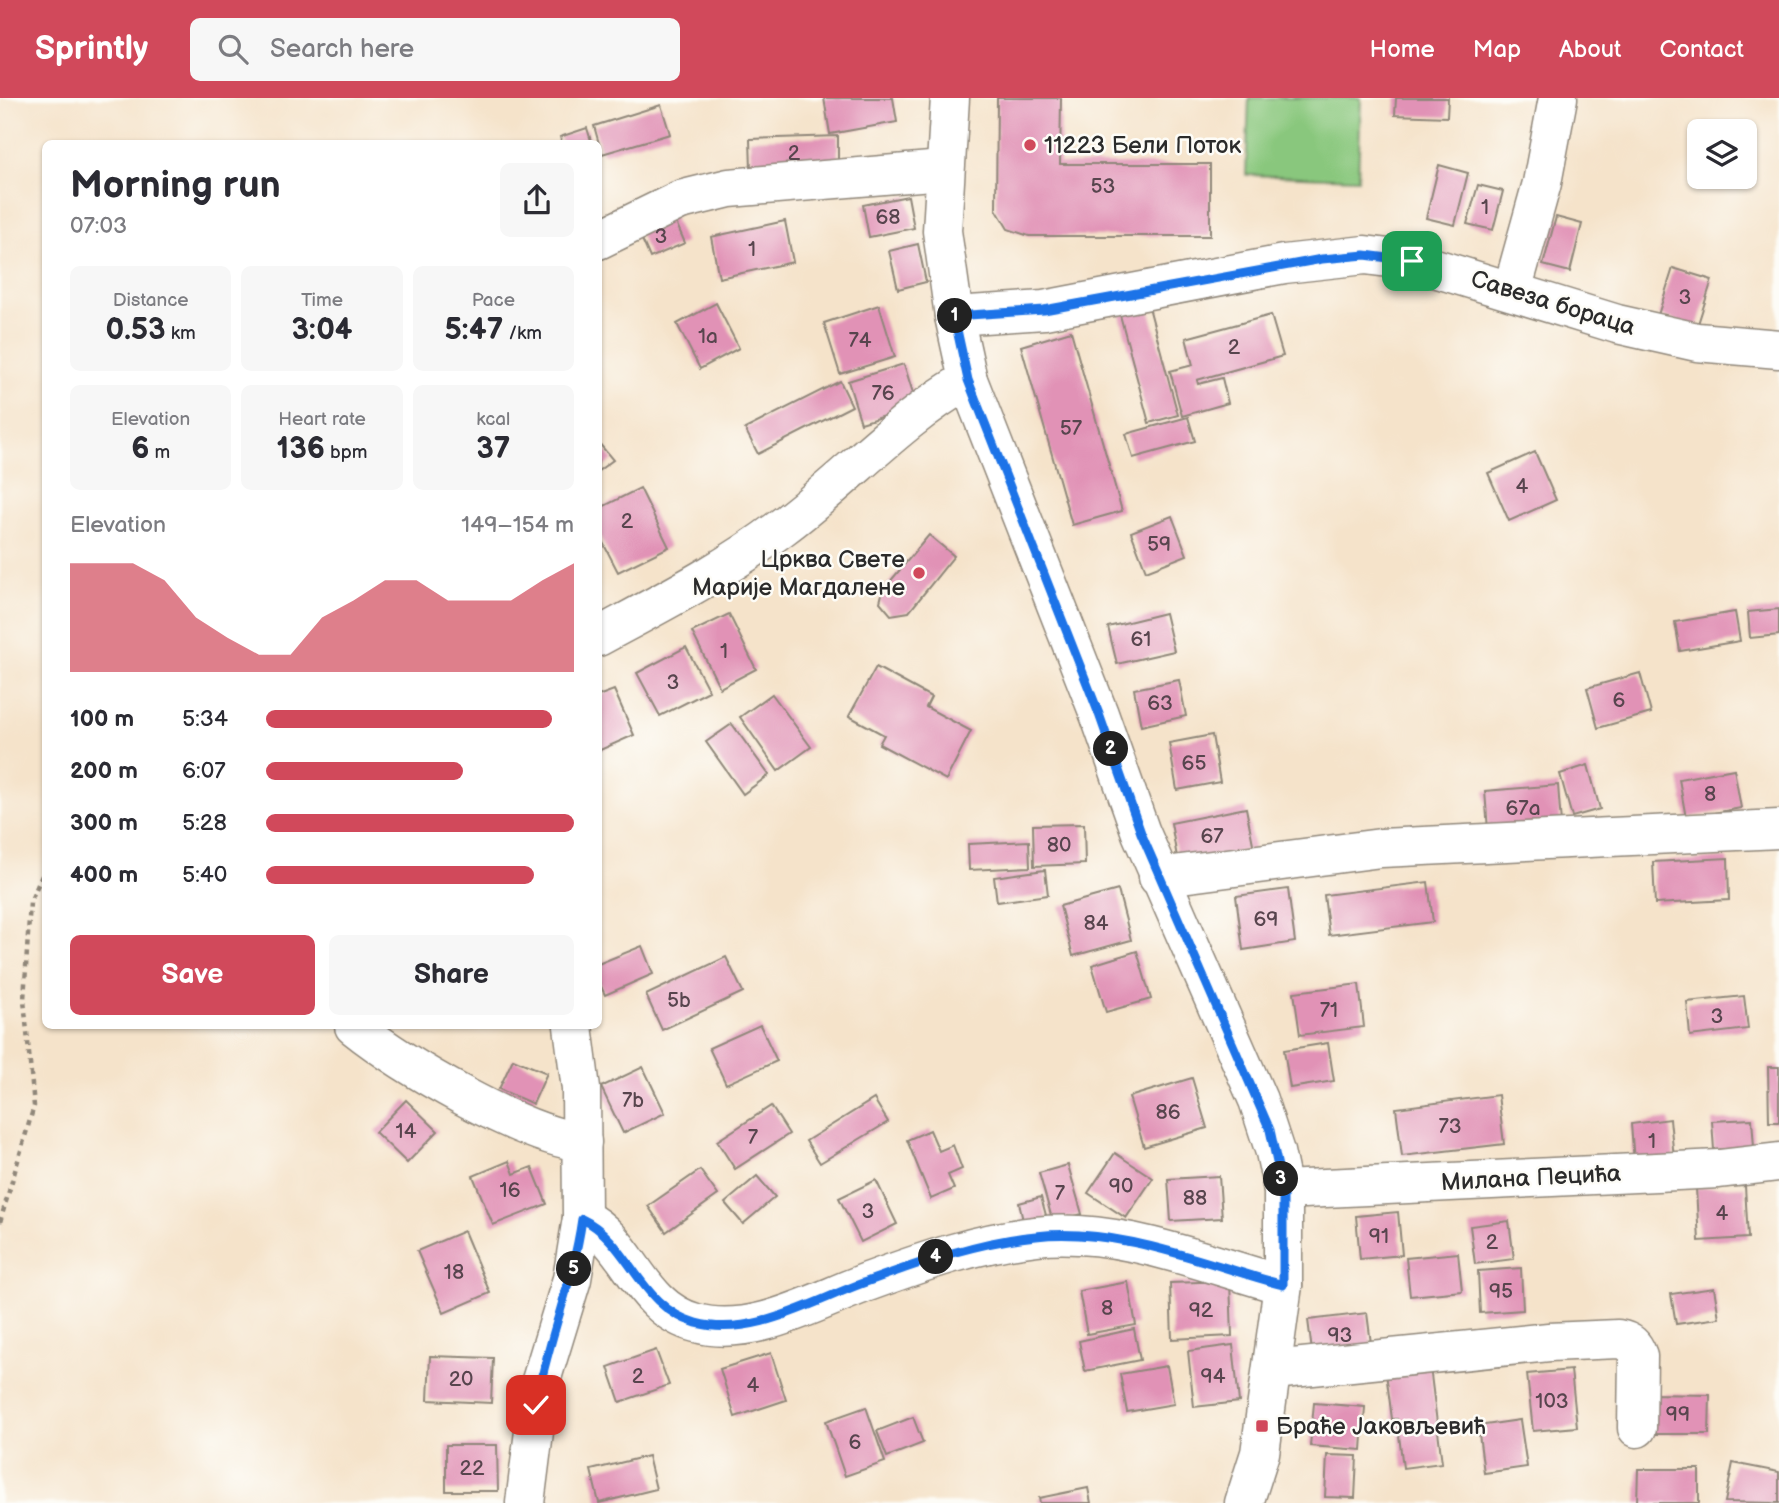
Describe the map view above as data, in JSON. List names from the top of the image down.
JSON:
{
  "streets": {
    "street": ["Савеза бораца", "Милана Пецића"]
  },
  "places": {
    "other": ["11223 Бели Поток", "Црква Свете Марије Магдалене"],
    "transit": ["Браће Јаковљевић"]
  },
  "house_numbers": [
    "2",
    "53",
    "1",
    "68",
    "3",
    "1",
    "3",
    "1a",
    "74",
    "2",
    "76",
    "57",
    "4",
    "2",
    "59",
    "61",
    "1",
    "3",
    "6",
    "63",
    "65",
    "8",
    "67a",
    "67",
    "80",
    "69",
    "84",
    "5b",
    "71",
    "3",
    "7b",
    "86",
    "73",
    "14",
    "7",
    "1",
    "90",
    "16",
    "7",
    "88",
    "3",
    "4",
    "91",
    "2",
    "18",
    "95",
    "8",
    "92",
    "93",
    "2",
    "94",
    "20",
    "4",
    "103",
    "99",
    "6",
    "22"
  ],
  "page": {
    "header": "Sprintly",
    "search": "Search here",
    "nav": [
      "Home",
      "Map",
      "About",
      "Contact"
    ],
    "heading": ["Morning run", "07:03"],
    "stats": [
      ["Distance", "0.53 km"],
      ["Time", "3:04"],
      ["Pace", "5:47 /km"],
      ["Elevation", "6 m"],
      ["Heart rate", "136 bpm"],
      ["kcal", "37"]
    ],
    "pins": [
      "1",
      "2",
      "3",
      "4",
      "5"
    ],
    "chart": ["Elevation", "149–154 m"],
    "list": [
      {
        "name": "100 m",
        "note": "5:34"
      },
      {
        "name": "200 m",
        "note": "6:07"
      },
      {
        "name": "300 m",
        "note": "5:28"
      },
      {
        "name": "400 m",
        "note": "5:40"
      }
    ],
    "buttons": ["Save", "Share"]
  }
}
